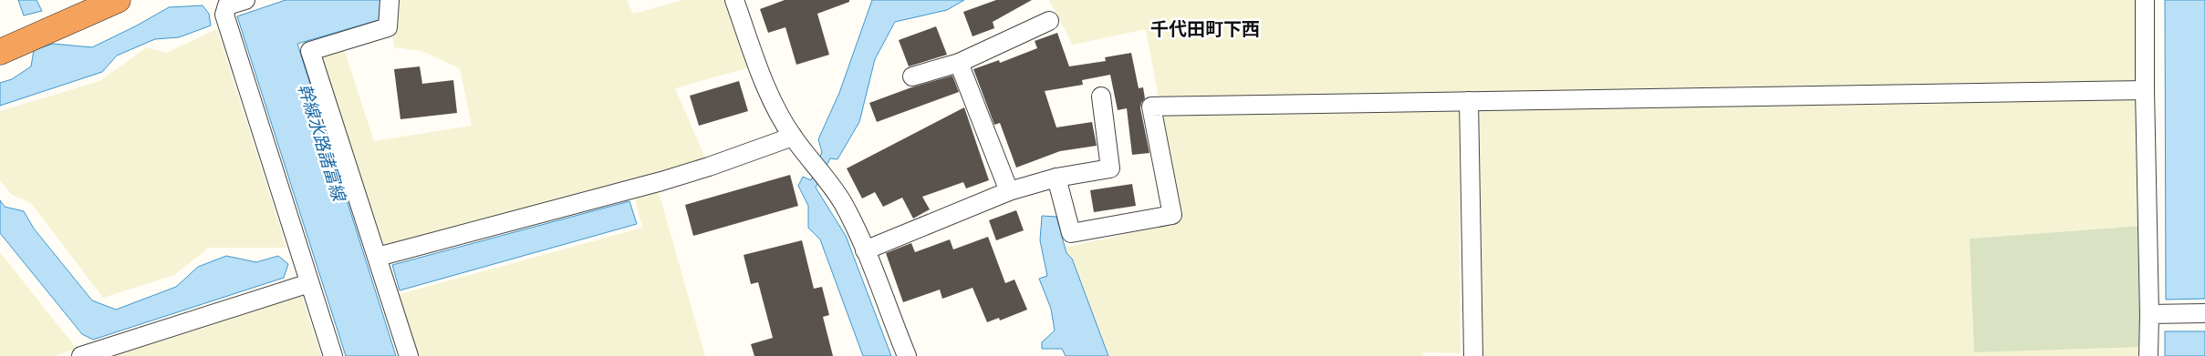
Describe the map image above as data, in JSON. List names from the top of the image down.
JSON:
{
  "districts": ["千代田町下西"],
  "water": ["幹線水路諸富線"]
}
